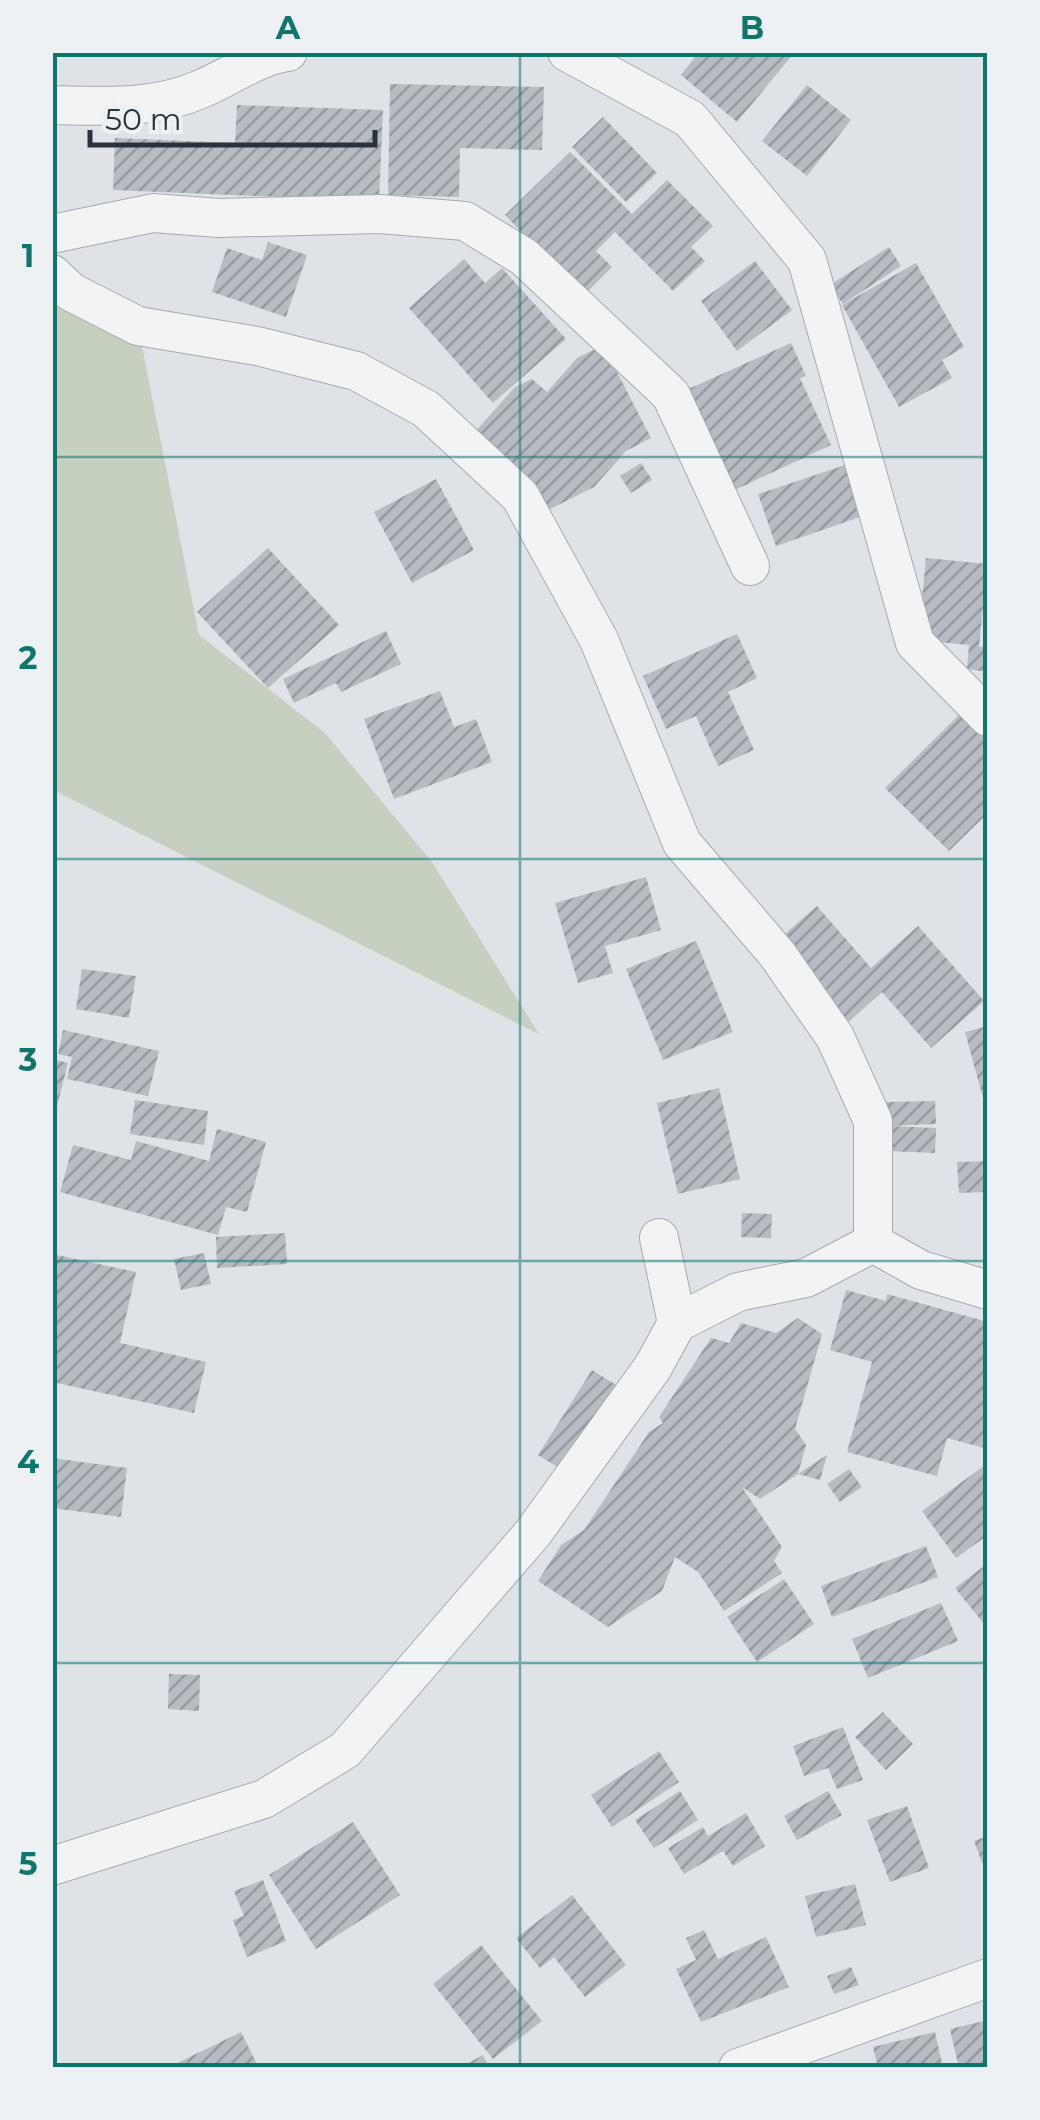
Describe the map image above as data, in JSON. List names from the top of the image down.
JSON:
{
  "scale_bar": "50 m",
  "grid": {
    "columns": ["A", "B"],
    "rows": [
      "1",
      "2",
      "3",
      "4",
      "5"
    ]
  }
}
